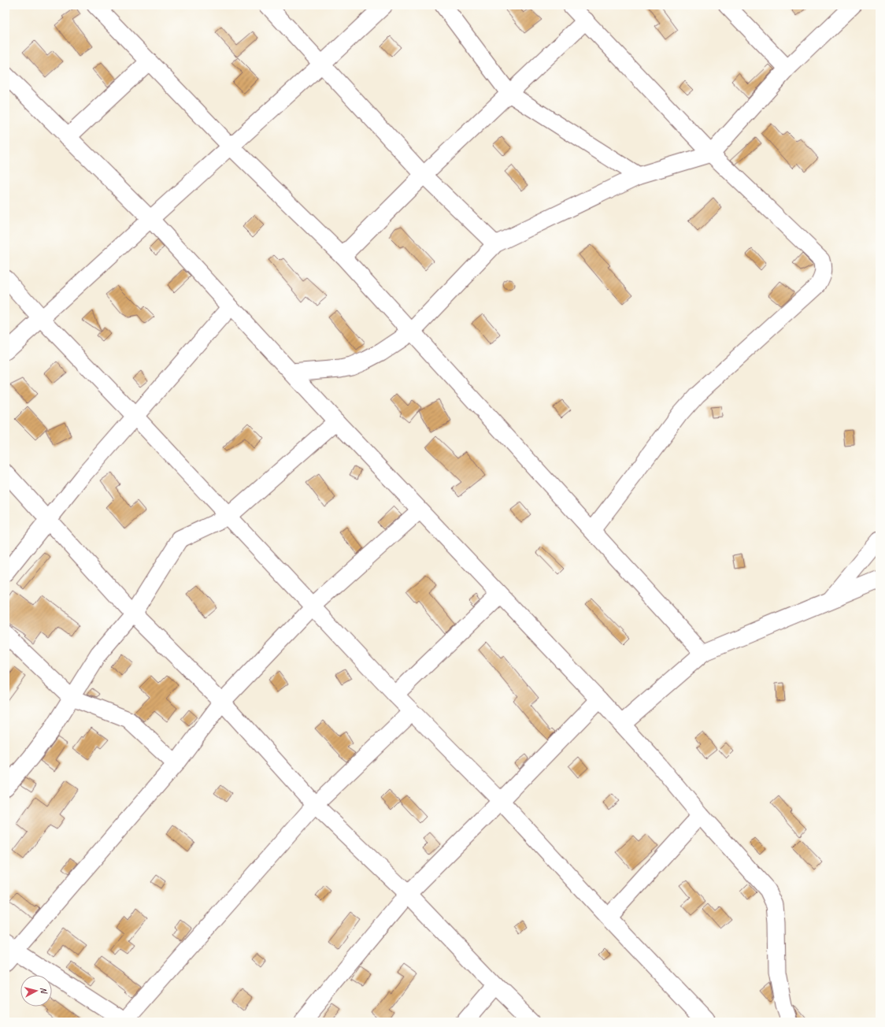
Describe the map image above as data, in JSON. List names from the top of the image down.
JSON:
{
  "north": "right"
}
